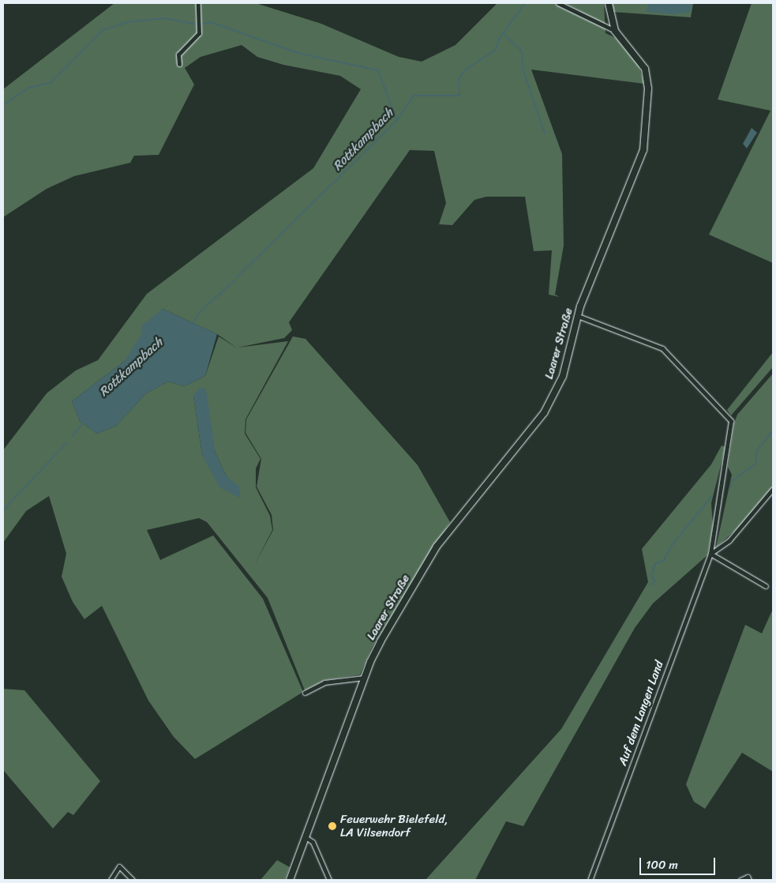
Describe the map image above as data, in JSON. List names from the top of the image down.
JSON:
{
  "streets": {
    "street": ["Laarer Straße", "Auf dem Langen Land"]
  },
  "crossings": [
    ["Laarer Straße", "Auf dem Langen Land"]
  ],
  "water": ["Rottkampbach"],
  "places": ["Feuerwehr Bielefeld, LA Vilsendorf"],
  "scale_bar": "100 m"
}
